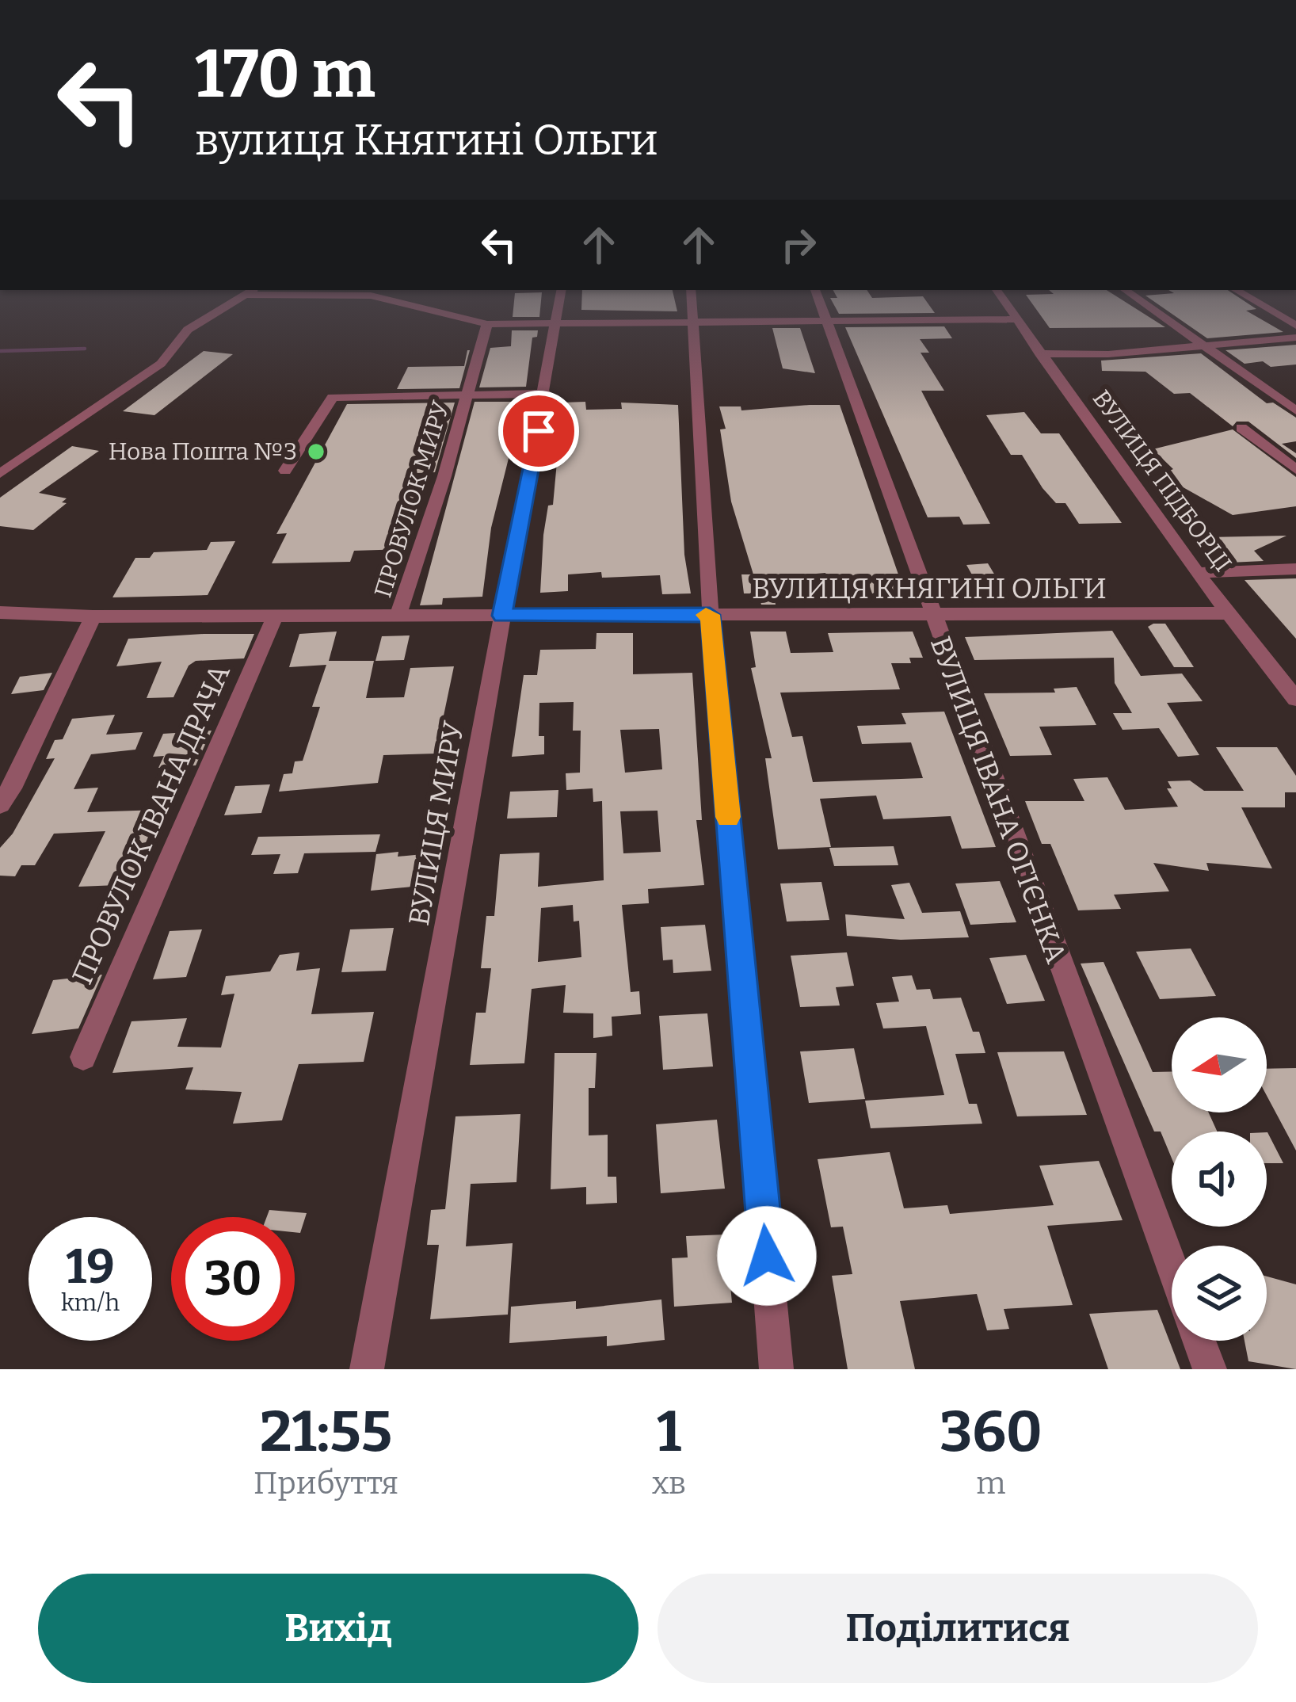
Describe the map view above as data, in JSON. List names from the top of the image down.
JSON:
{
  "streets": {
    "street": [
      "ВУЛИЦЯ ПІДБОРЦІ",
      "ПРОВУЛОК МИРУ",
      "ВУЛИЦЯ КНЯГИНІ ОЛЬГИ",
      "ВУЛИЦЯ ІВАНА ОГІЄНКА",
      "ВУЛИЦЯ МИРУ",
      "ПРОВУЛОК ІВАНА ДРАЧА"
    ]
  },
  "crossings": [
    ["ВУЛИЦЯ ПІДБОРЦІ", "ВУЛИЦЯ КНЯГИНІ ОЛЬГИ"],
    ["ПРОВУЛОК МИРУ", "ВУЛИЦЯ КНЯГИНІ ОЛЬГИ"],
    ["ПРОВУЛОК МИРУ", "ВУЛИЦЯ МИРУ"],
    ["ВУЛИЦЯ КНЯГИНІ ОЛЬГИ", "ВУЛИЦЯ ІВАНА ОГІЄНКА"],
    ["ВУЛИЦЯ КНЯГИНІ ОЛЬГИ", "ВУЛИЦЯ МИРУ"],
    ["ВУЛИЦЯ КНЯГИНІ ОЛЬГИ", "ПРОВУЛОК ІВАНА ДРАЧА"]
  ],
  "places": ["Нова Пошта №3"],
  "north": "left",
  "page": {
    "turn": ["170 m", "вулиця Княгині Ольги"],
    "speed": "19 km/h",
    "limit": "30",
    "eta": [
      "21:55",
      "Прибуття",
      "1",
      "хв",
      "360",
      "m"
    ],
    "buttons": ["Вихід", "Поділитися"]
  }
}
